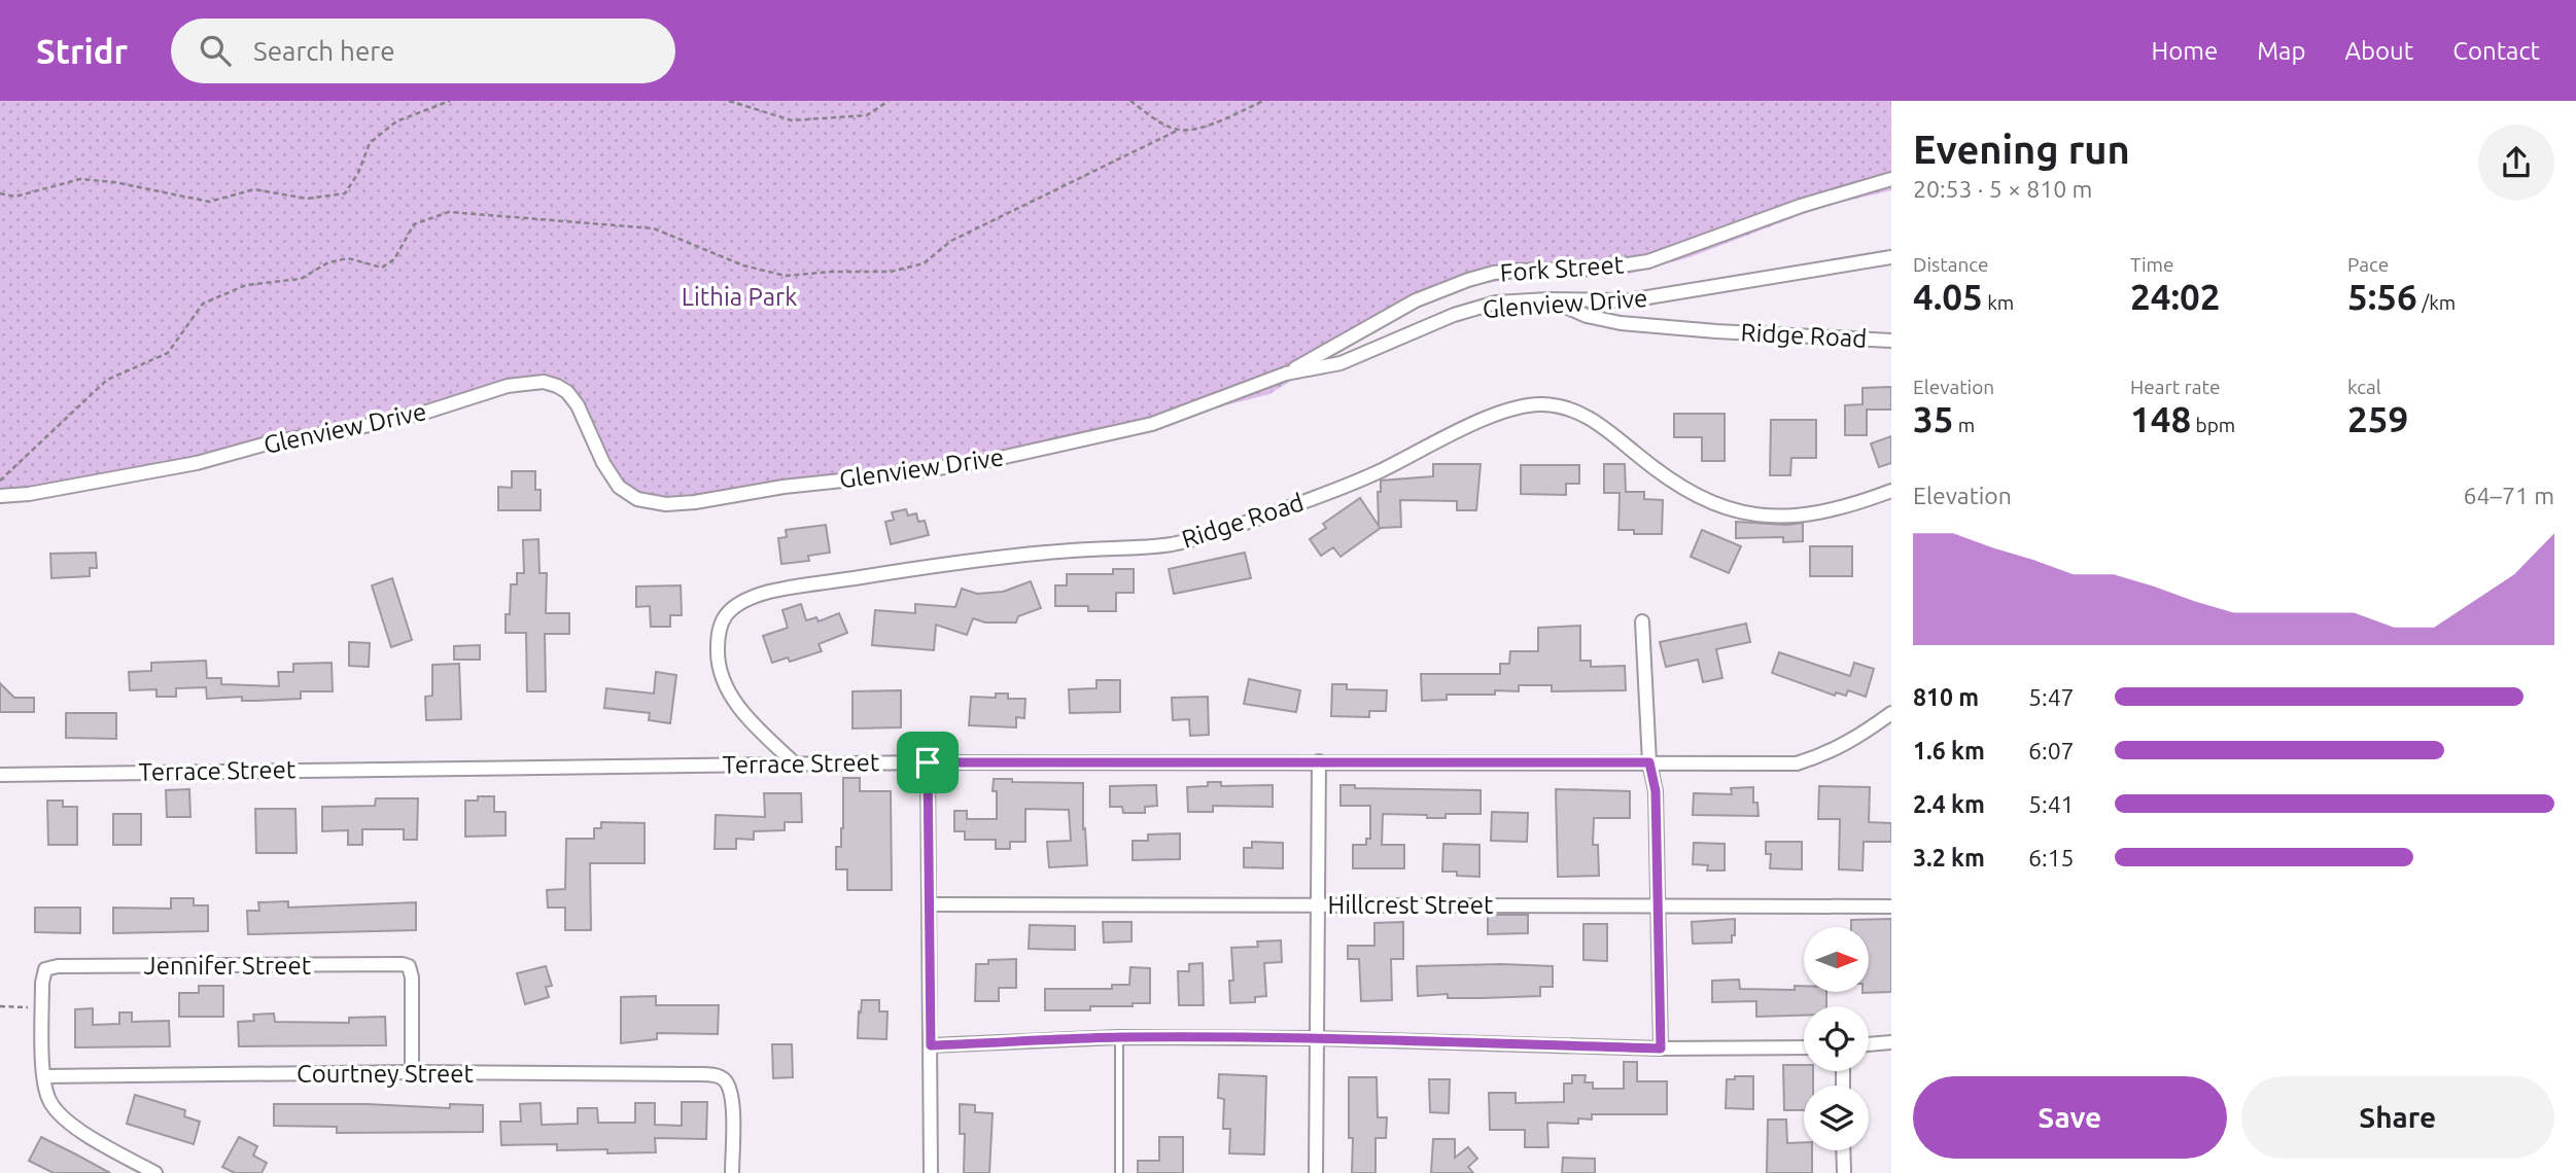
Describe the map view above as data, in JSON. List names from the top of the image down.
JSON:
{
  "streets": {
    "street": [
      "Fork Street",
      "Glenview Drive",
      "Ridge Road",
      "Terrace Street",
      "Hillcrest Street",
      "Jennifer Street",
      "Courtney Street"
    ]
  },
  "crossings": [
    ["Fork Street", "Glenview Drive"],
    ["Glenview Drive", "Ridge Road"],
    ["Ridge Road", "Terrace Street"],
    ["Jennifer Street", "Courtney Street"]
  ],
  "parks": ["Lithia Park"],
  "north": "right",
  "page": {
    "header": "Stridr",
    "search": "Search here",
    "nav": [
      "Home",
      "Map",
      "About",
      "Contact"
    ],
    "heading": ["Evening run", "20:53 · 5 × 810 m"],
    "stats": [
      ["Distance", "4.05 km"],
      ["Time", "24:02"],
      ["Pace", "5:56 /km"],
      ["Elevation", "35 m"],
      ["Heart rate", "148 bpm"],
      ["kcal", "259"]
    ],
    "chart": ["Elevation", "64–71 m"],
    "list": [
      {
        "name": "810 m",
        "note": "5:47"
      },
      {
        "name": "1.6 km",
        "note": "6:07"
      },
      {
        "name": "2.4 km",
        "note": "5:41"
      },
      {
        "name": "3.2 km",
        "note": "6:15"
      }
    ],
    "buttons": ["Save", "Share"]
  }
}
